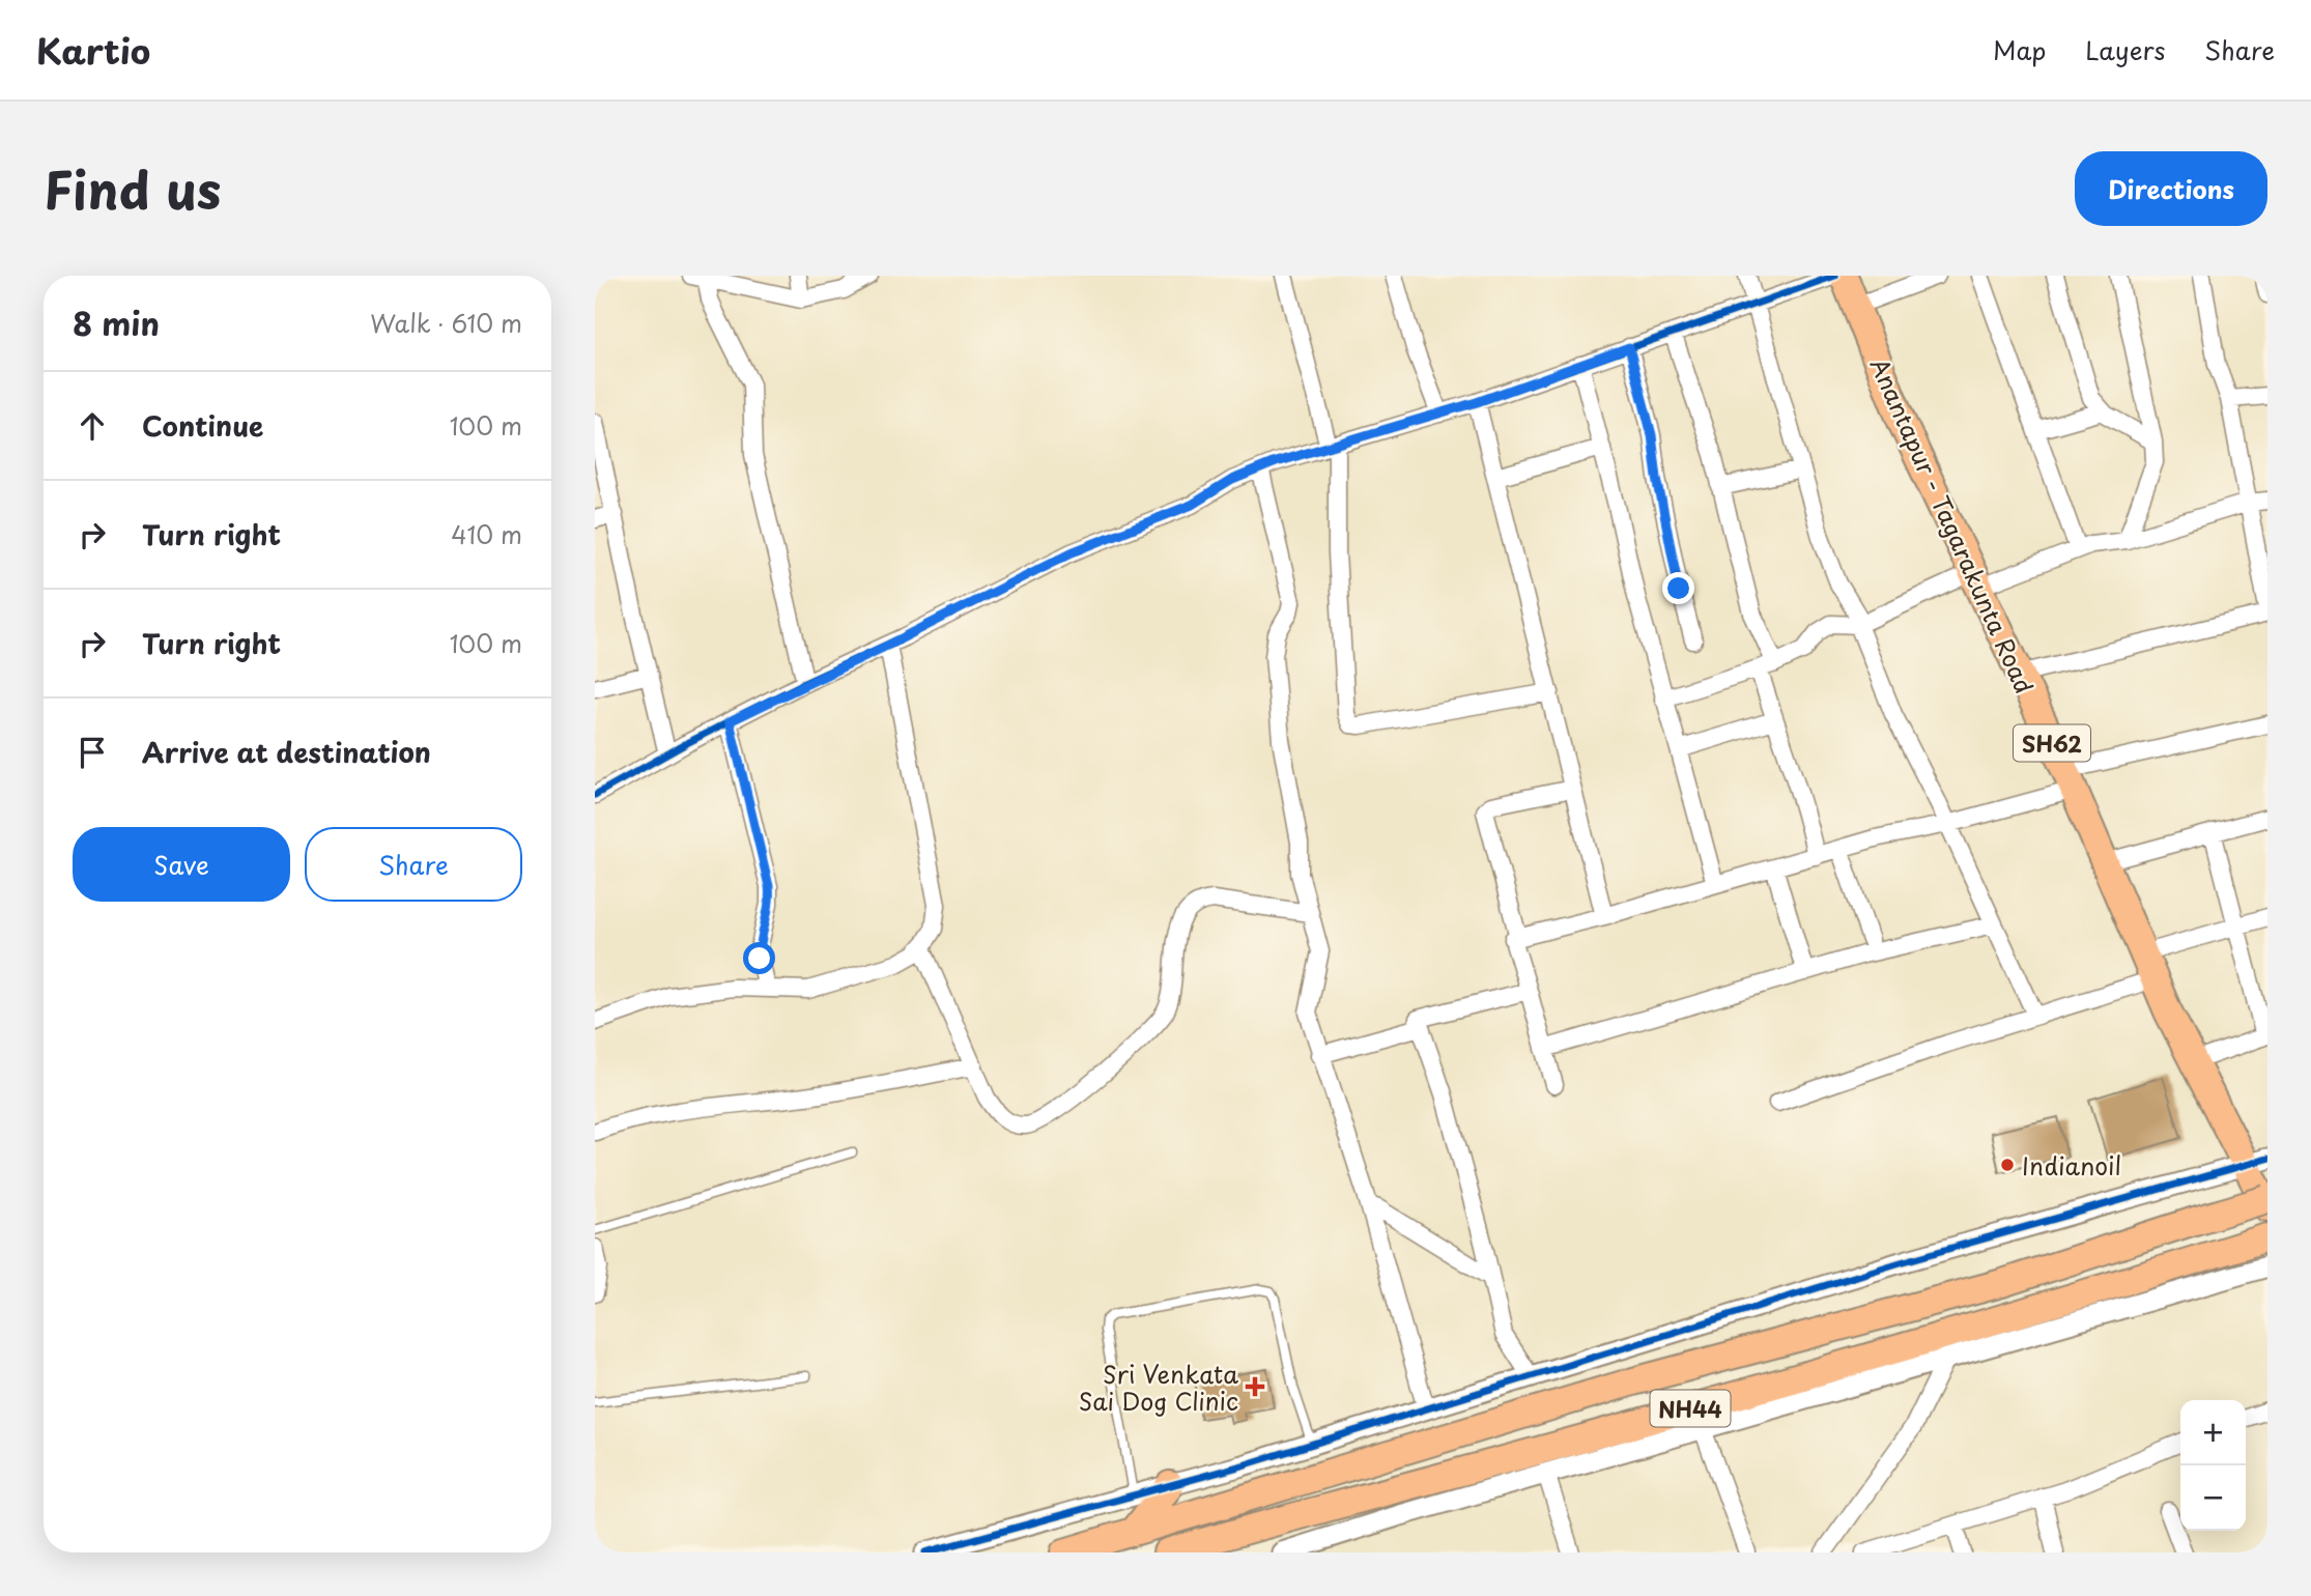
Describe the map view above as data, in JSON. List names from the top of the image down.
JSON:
{
  "streets": {
    "main road": ["Anantapur - Tagarakunta Road", "SH62", "NH44"]
  },
  "places": {
    "other": ["Indianoil"],
    "health": ["Sri Venkata Sai Dog Clinic"]
  },
  "page": {
    "header": "Kartio",
    "nav": ["Map", "Layers", "Share"],
    "title": "Find us",
    "buttons": [
      "Directions",
      ["Save", "Share"]
    ],
    "heading": ["8 min", "Walk · 610 m"],
    "list": [
      ["Continue", "100 m"],
      ["Turn right", "410 m"],
      ["Turn right", "100 m"],
      "Arrive at destination"
    ],
    "map_buttons": ["+", "−"]
  }
}
